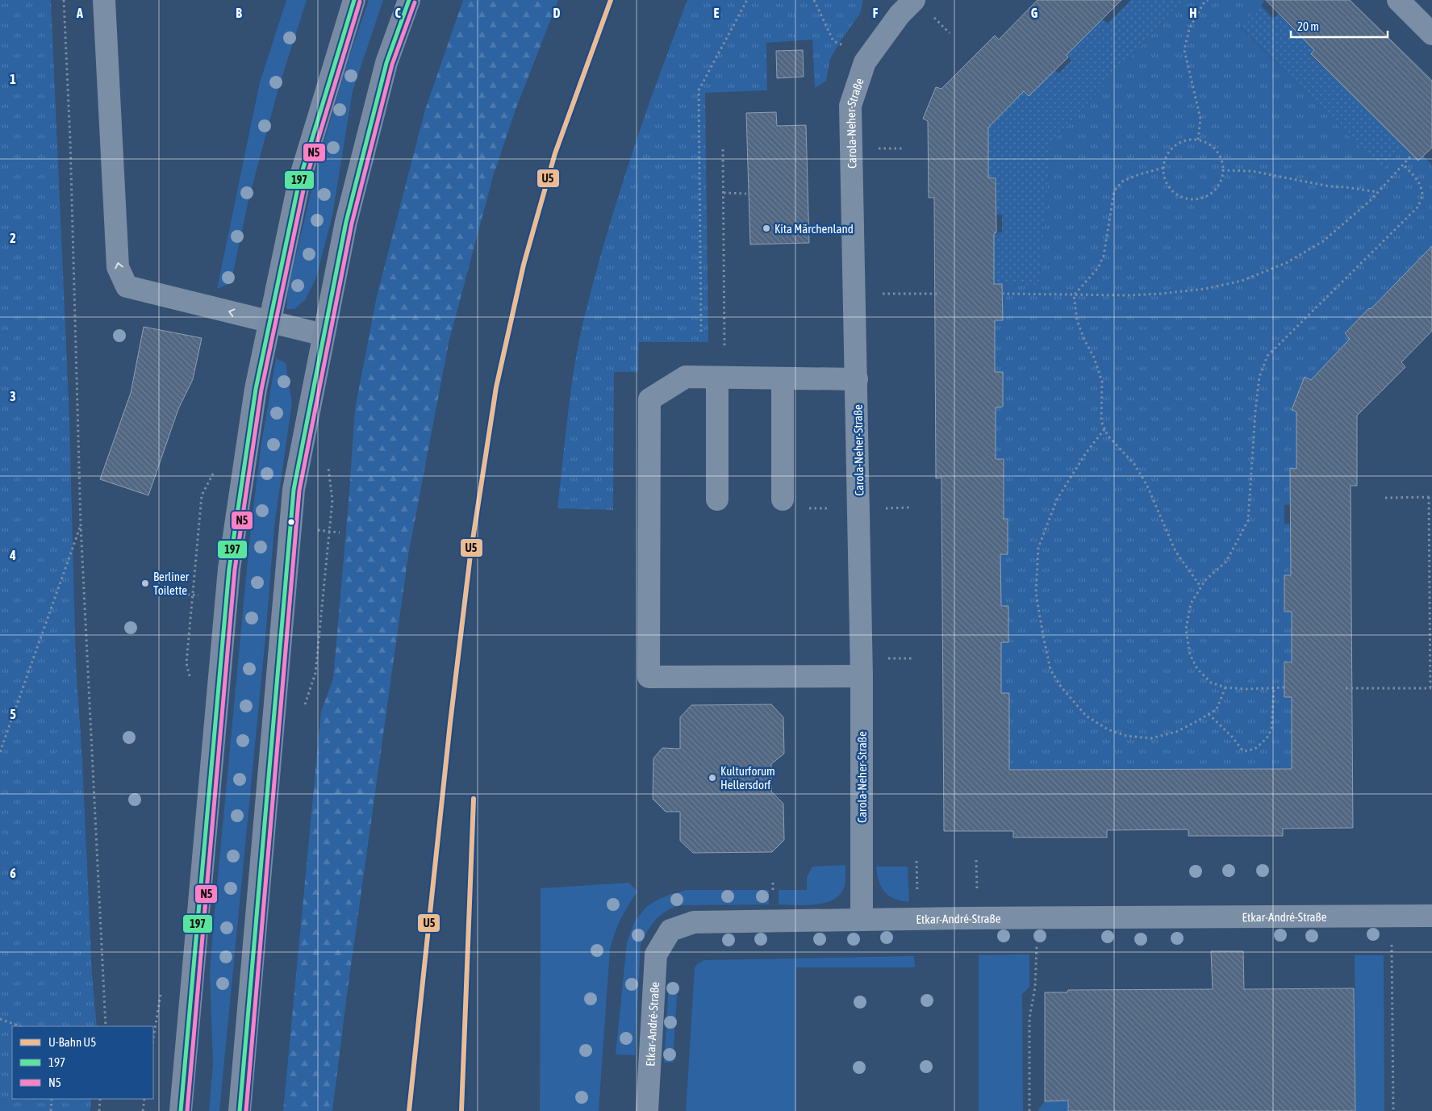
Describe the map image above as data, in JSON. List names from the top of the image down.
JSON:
{
  "streets": {
    "street": ["Carola-Neher-Straße", "Etkar-André-Straße"]
  },
  "crossings": [
    ["Carola-Neher-Straße", "Etkar-André-Straße"]
  ],
  "places": ["Kita Märchenland", "Berliner Toilette", "Kulturforum Hellersdorf"],
  "lines": ["metro line U5", "transit line 197", "transit line N5"],
  "legend": ["U-Bahn U5", "197", "N5"],
  "scale_bar": "20 m",
  "grid": {
    "columns": [
      "A",
      "B",
      "C",
      "D",
      "E",
      "F",
      "G",
      "H"
    ],
    "rows": [
      "1",
      "2",
      "3",
      "4",
      "5",
      "6"
    ]
  }
}
